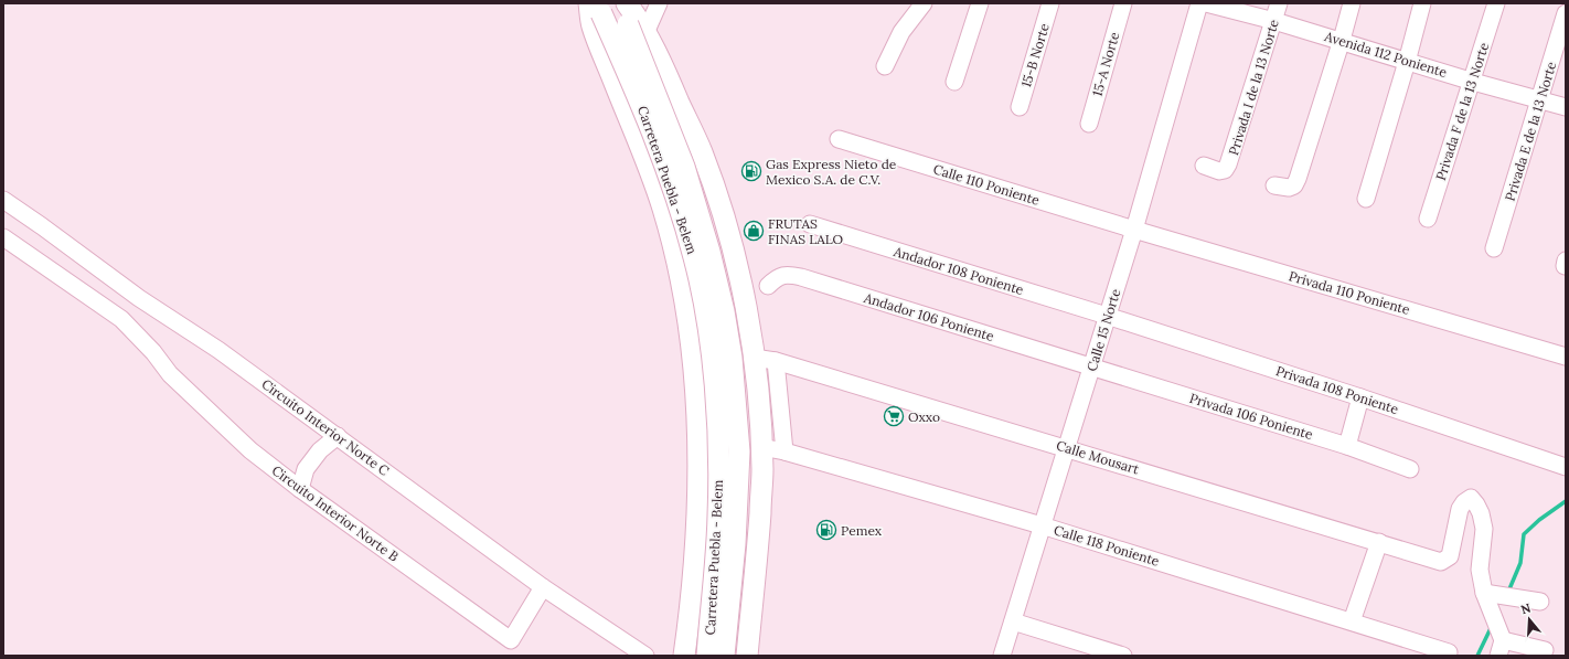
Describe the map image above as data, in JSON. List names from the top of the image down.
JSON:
{
  "streets": {
    "main road": ["Carretera Puebla - Belem"],
    "street": [
      "Avenida 112 Poniente",
      "15-B Norte",
      "15-A Norte",
      "Privada I de la 13 Norte",
      "Privada F de la 13 Norte",
      "Privada E de la 13 Norte",
      "Calle 110 Poniente",
      "Andador 108 Poniente",
      "Privada 110 Poniente",
      "Andador 106 Poniente",
      "Calle 15 Norte",
      "Privada 108 Poniente",
      "Privada 106 Poniente",
      "Circuito Interior Norte C",
      "Calle Mousart",
      "Circuito Interior Norte B",
      "Calle 118 Poniente"
    ]
  },
  "crossings": [
    ["Avenida 112 Poniente", "Privada I de la 13 Norte"],
    ["Avenida 112 Poniente", "Privada F de la 13 Norte"],
    ["Avenida 112 Poniente", "Privada E de la 13 Norte"],
    ["Calle 110 Poniente", "Privada 110 Poniente"],
    ["Calle 110 Poniente", "Calle 15 Norte"],
    ["Andador 108 Poniente", "Calle 15 Norte"],
    ["Andador 108 Poniente", "Privada 108 Poniente"],
    ["Privada 110 Poniente", "Calle 15 Norte"],
    ["Andador 106 Poniente", "Calle 15 Norte"],
    ["Andador 106 Poniente", "Privada 106 Poniente"],
    ["Calle 15 Norte", "Privada 108 Poniente"],
    ["Calle 15 Norte", "Privada 106 Poniente"],
    ["Calle 15 Norte", "Calle Mousart"],
    ["Calle 15 Norte", "Calle 118 Poniente"],
    ["Circuito Interior Norte C", "Circuito Interior Norte B"]
  ],
  "places": {
    "fuel station": ["Gas Express Nieto de Mexico S.A. de C.V.", "Pemex"],
    "shop": ["FRUTAS FINAS LALO"],
    "supermarket": ["Oxxo"]
  },
  "north": "top"
}
